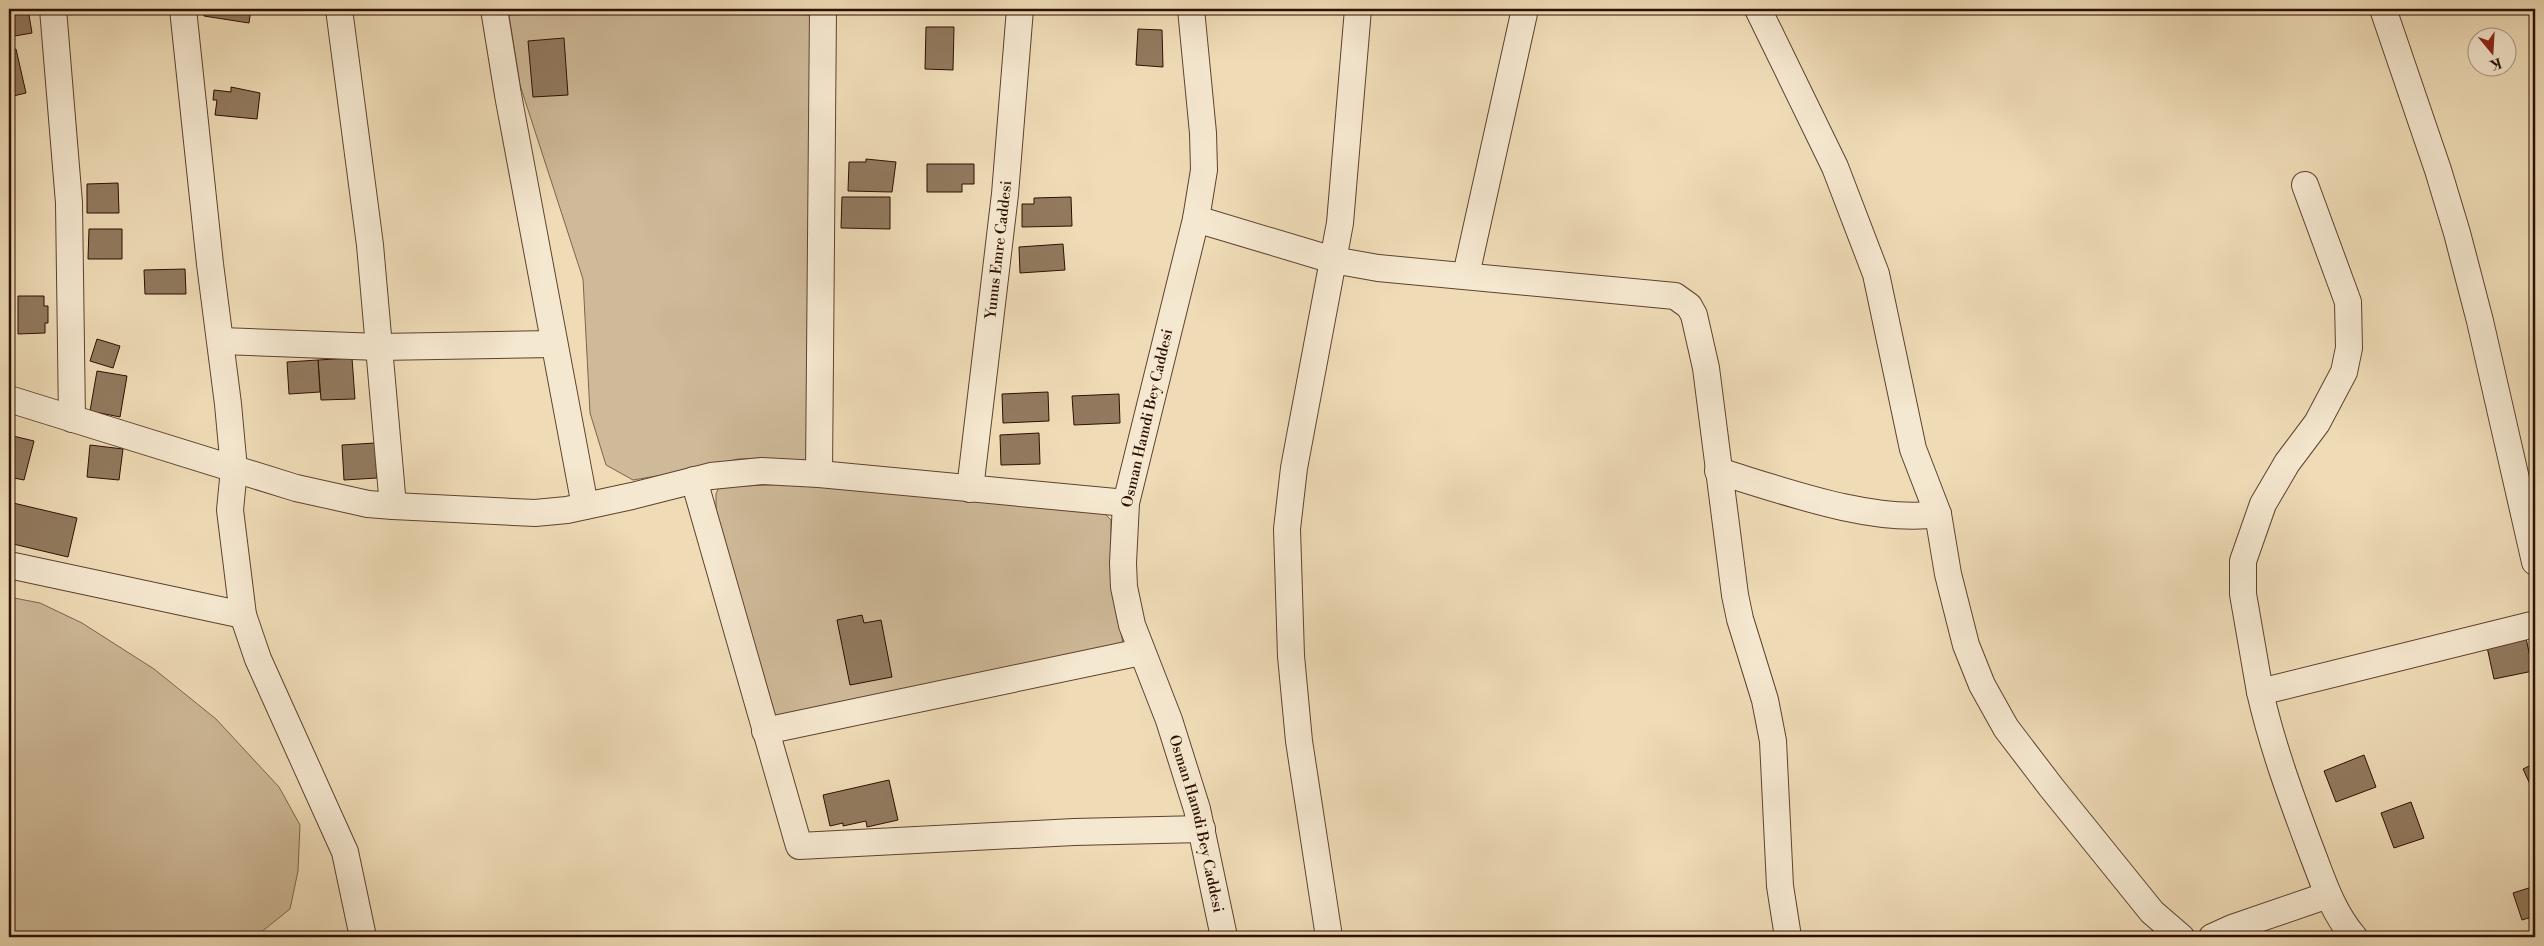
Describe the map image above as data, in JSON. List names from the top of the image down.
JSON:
{
  "streets": {
    "street": ["Yunus Emre Caddesi", "Osman Hamdi Bey Caddesi"]
  },
  "north": "bottom"
}
